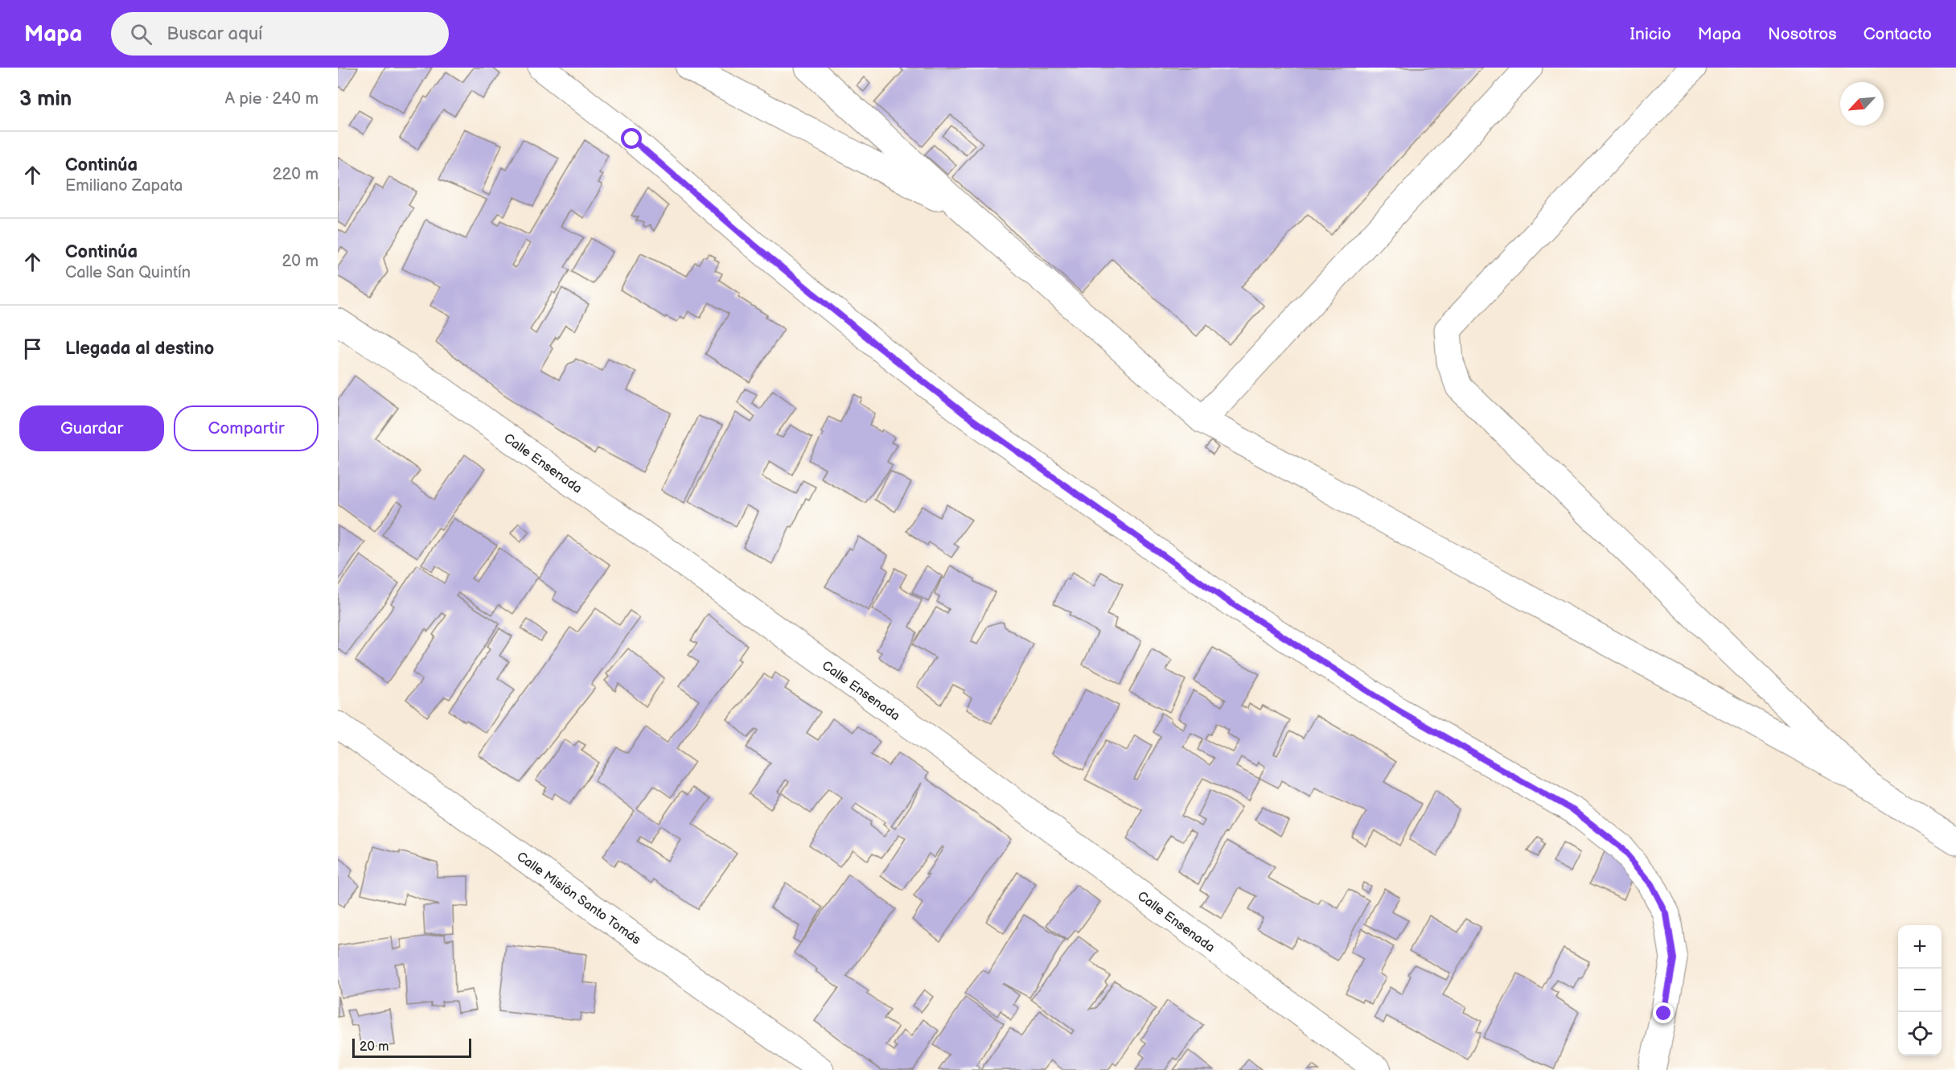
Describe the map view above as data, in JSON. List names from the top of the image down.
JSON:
{
  "streets": {
    "street": ["Calle Ensenada", "Calle Misión Santo Tomás"]
  },
  "scale_bar": "20 m",
  "north": "bottom left",
  "page": {
    "header": "Mapa",
    "search": "Buscar aquí",
    "nav": [
      "Inicio",
      "Mapa",
      "Nosotros",
      "Contacto"
    ],
    "heading": ["3 min", "A pie · 240 m"],
    "list": [
      ["Continúa", "Emiliano Zapata", "220 m"],
      ["Continúa", "Calle San Quintín", "20 m"],
      "Llegada al destino"
    ],
    "buttons": ["Guardar", "Compartir"],
    "map_buttons": ["+", "−"],
    "scale": "20 m"
  }
}
